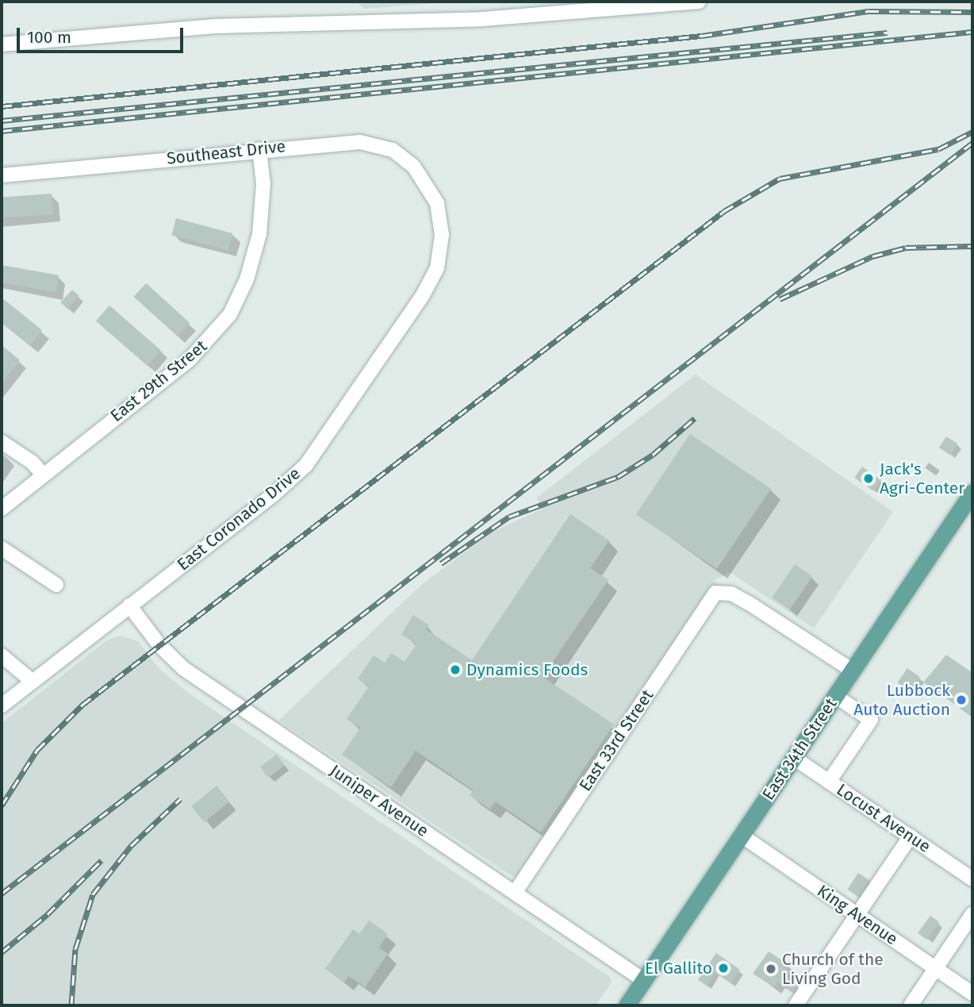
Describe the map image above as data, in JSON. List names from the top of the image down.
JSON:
{
  "streets": {
    "main road": ["East 34th Street"],
    "street": [
      "Southeast Drive",
      "East 29th Street",
      "East Coronado Drive",
      "East 33rd Street",
      "Juniper Avenue",
      "Locust Avenue",
      "King Avenue"
    ]
  },
  "crossings": [
    ["Southeast Drive", "East 29th Street"],
    ["Southeast Drive", "East Coronado Drive"],
    ["East Coronado Drive", "Juniper Avenue"],
    ["East 33rd Street", "East 34th Street"],
    ["East 33rd Street", "Juniper Avenue"],
    ["East 34th Street", "Juniper Avenue"],
    ["East 34th Street", "Locust Avenue"],
    ["East 34th Street", "King Avenue"]
  ],
  "places": [
    "Jack's Agri-Center",
    "Dynamics Foods",
    "Lubbock Auto Auction",
    "El Gallito",
    "Church of the Living God"
  ],
  "scale_bar": "100 m"
}
